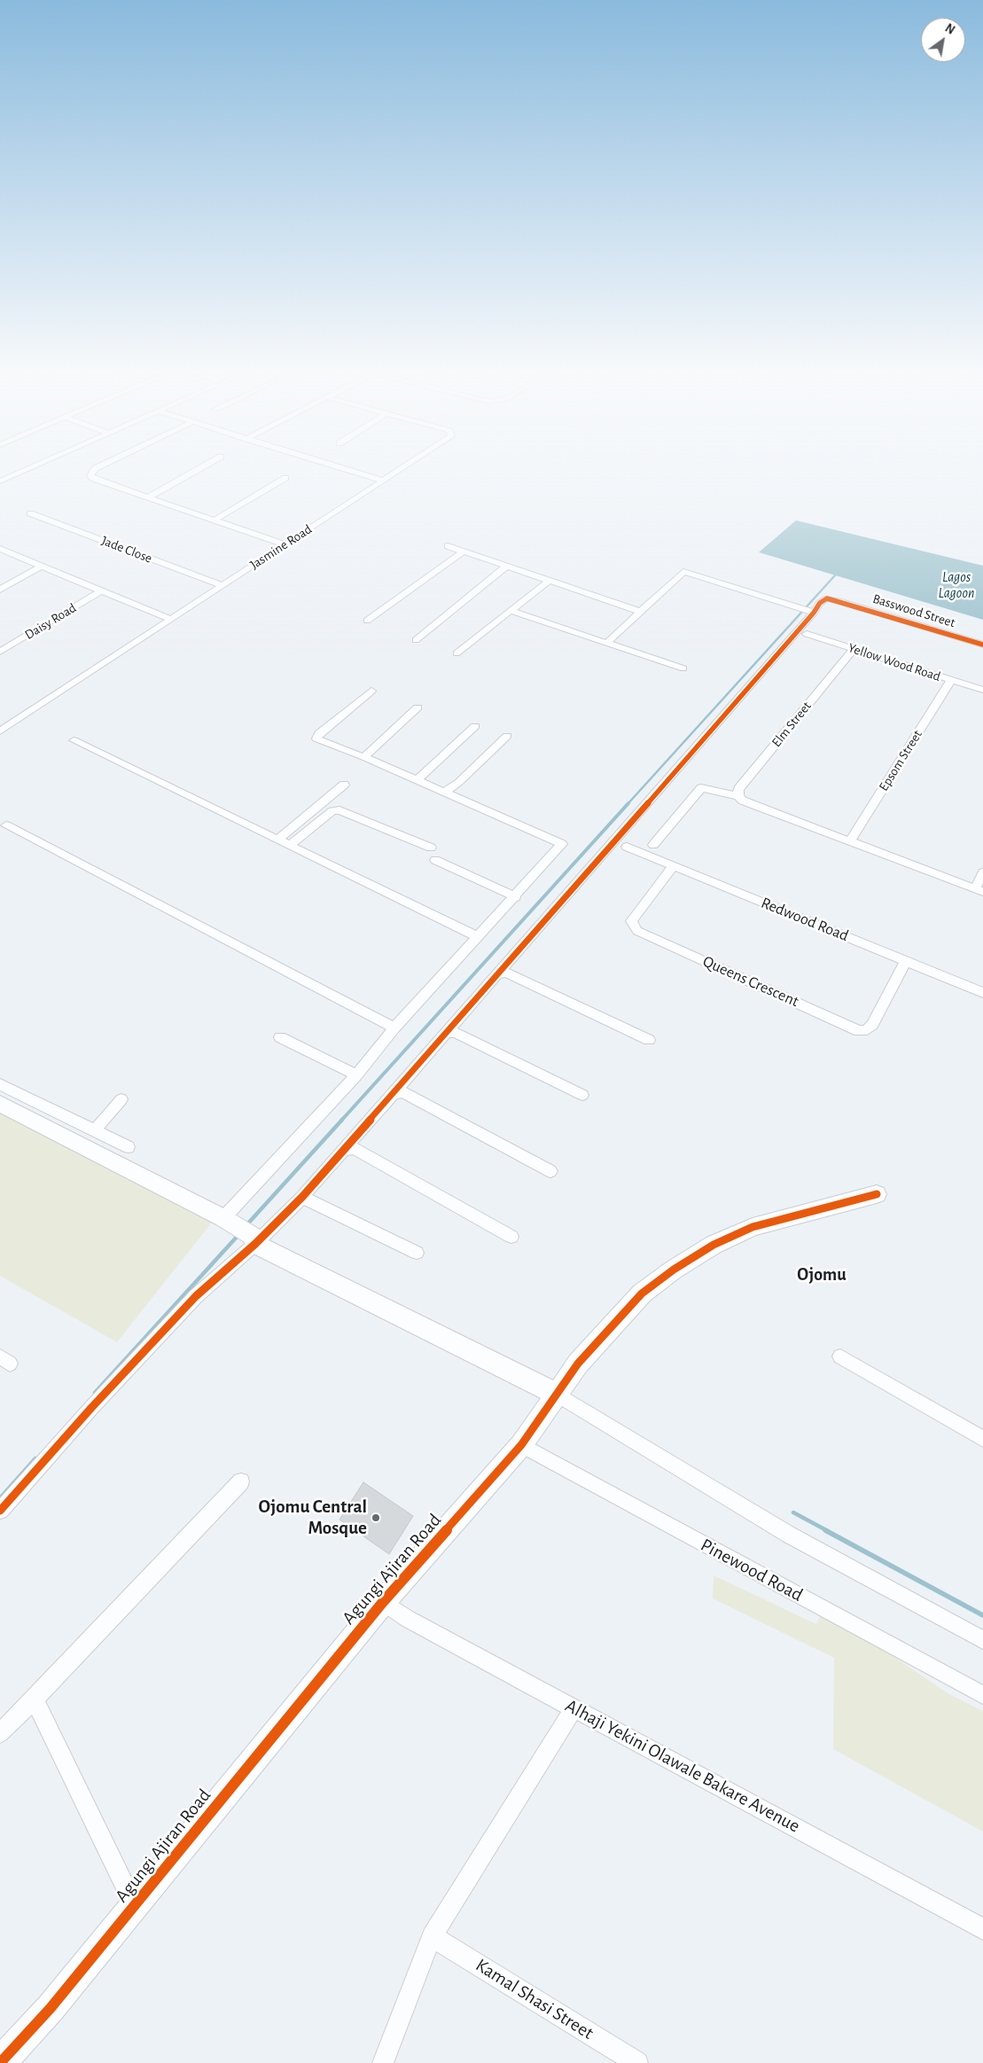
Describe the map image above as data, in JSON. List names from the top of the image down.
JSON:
{
  "streets": {
    "street": [
      "Jasmine Road",
      "Jade Close",
      "Basswood Street",
      "Daisy Road",
      "Yellow Wood Road",
      "Elm Street",
      "Epsom Street",
      "Redwood Road",
      "Queens Crescent",
      "Agungi Ajiran Road",
      "Pinewood Road",
      "Alhaji Yekini Olawale Bakare Avenue",
      "Kamal Shasi Street"
    ]
  },
  "crossings": [
    ["Jasmine Road", "Jade Close"],
    ["Yellow Wood Road", "Elm Street"],
    ["Yellow Wood Road", "Epsom Street"],
    ["Redwood Road", "Queens Crescent"],
    ["Agungi Ajiran Road", "Pinewood Road"],
    ["Agungi Ajiran Road", "Alhaji Yekini Olawale Bakare Avenue"]
  ],
  "districts": ["Ojomu"],
  "water": ["Lagos Lagoon"],
  "places": ["Ojomu Central Mosque"],
  "north": "top right"
}
